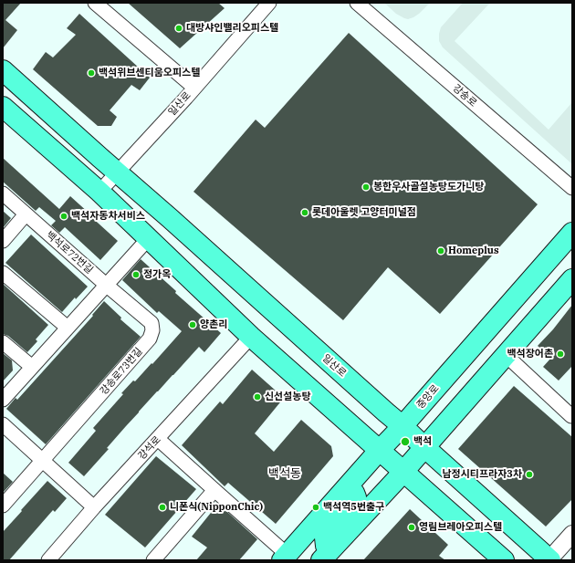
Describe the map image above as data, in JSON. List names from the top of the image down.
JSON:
{
  "streets": {
    "main road": ["일산로", "중앙로"],
    "street": [
      "강송로",
      "백석로72번길",
      "강송로73번길",
      "강석로"
    ]
  },
  "crossings": [
    ["일산로", "중앙로"],
    ["백석로72번길", "강송로73번길"]
  ],
  "districts": ["백석동"],
  "places": [
    "대방샤인밸리오피스텔",
    "백석위브센티움오피스텔",
    "봉한우사골설농탕도가니탕",
    "롯데아울렛 고양터미널점",
    "백석자동차서비스",
    "Homeplus",
    "정가옥",
    "양촌리",
    "백석장어촌",
    "신선설농탕",
    "백석",
    "남정시티프라자3차",
    "니폰식(NipponChic)",
    "백석역5번출구",
    "영림브레아오피스텔"
  ]
}
